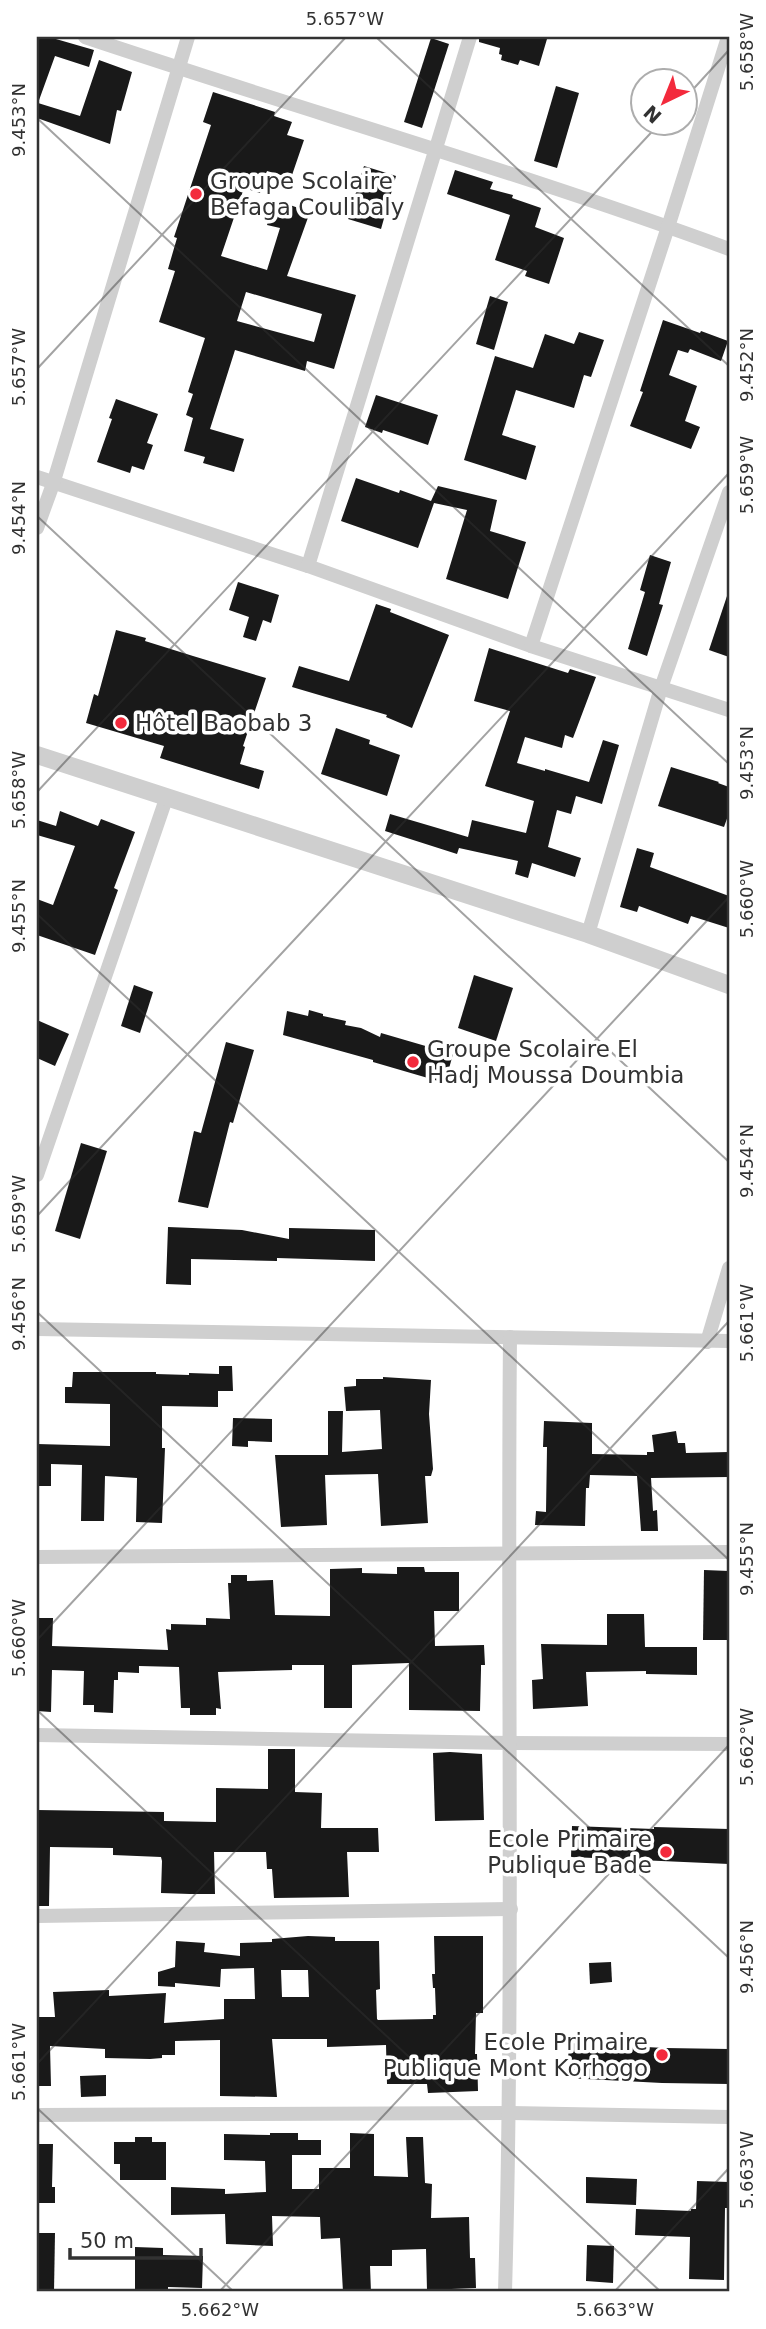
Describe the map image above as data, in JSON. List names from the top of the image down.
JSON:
{
  "places": [
    "Groupe Scolaire Befaga Coulibaly",
    "Hôtel Baobab 3",
    "Groupe Scolaire El Hadj Moussa Doumbia",
    "Ecole Primaire Publique Bade",
    "Ecole Primaire Publique Mont Korhogo"
  ],
  "scale_bar": "50 m",
  "north": "bottom left",
  "coordinates": [
    "5.657°W",
    "5.658°W",
    "9.453°N",
    "9.452°N",
    "5.659°W",
    "9.454°N",
    "5.660°W",
    "9.455°N",
    "9.456°N",
    "5.661°W",
    "5.662°W",
    "5.663°W"
  ]
}
